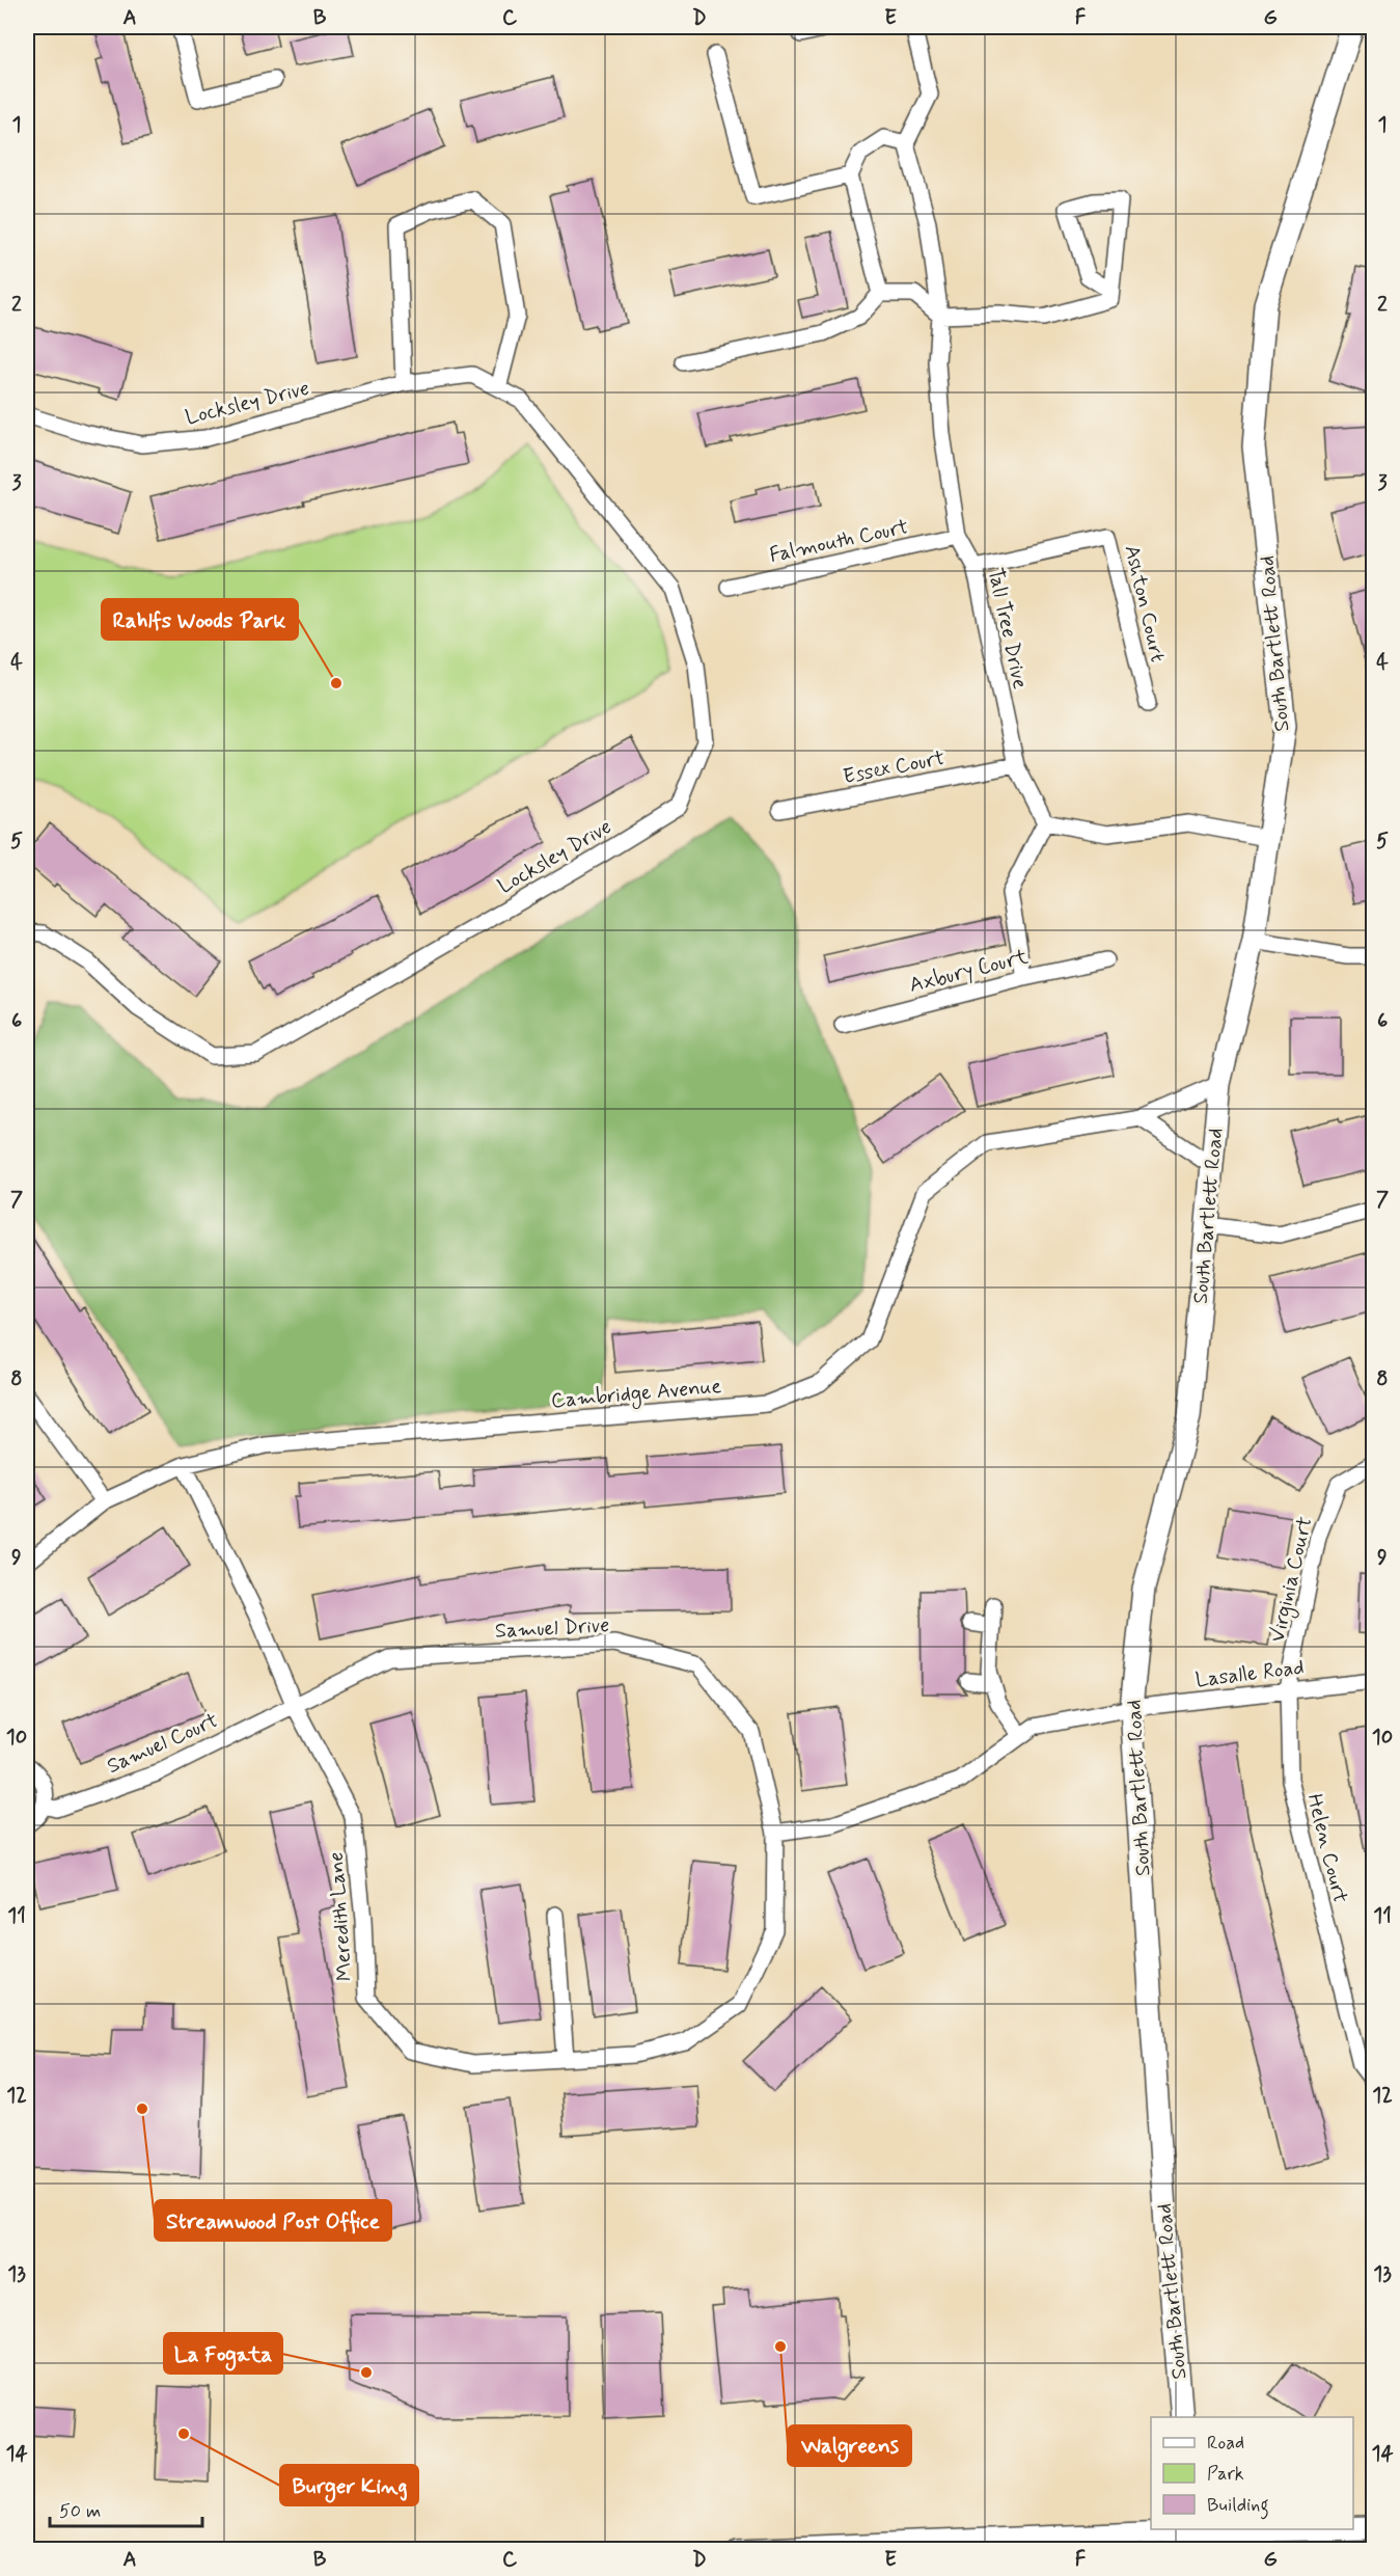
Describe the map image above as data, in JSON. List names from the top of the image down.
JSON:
{
  "streets": {
    "main road": ["South Bartlett Road"],
    "street": [
      "Locksley Drive",
      "Falmouth Court",
      "Ashton Court",
      "Tall Tree Drive",
      "Essex Court",
      "Axbury Court",
      "Cambridge Avenue",
      "Virginia Court",
      "Samuel Drive",
      "Lasalle Road",
      "Samuel Court",
      "Helen Court",
      "Meredith Lane"
    ]
  },
  "crossings": [
    ["Falmouth Court", "Tall Tree Drive"],
    ["Ashton Court", "Tall Tree Drive"],
    ["Tall Tree Drive", "Essex Court"],
    ["South Bartlett Road", "Cambridge Avenue"],
    ["South Bartlett Road", "Lasalle Road"],
    ["Cambridge Avenue", "Meredith Lane"],
    ["Virginia Court", "Lasalle Road"],
    ["Virginia Court", "Helen Court"],
    ["Samuel Drive", "Samuel Court"],
    ["Samuel Drive", "Meredith Lane"],
    ["Lasalle Road", "Helen Court"],
    ["Samuel Court", "Meredith Lane"]
  ],
  "places": [
    "Rahlfs Woods Park",
    "Streamwood Post Office",
    "Walgreens",
    "La Fogata",
    "Burger King"
  ],
  "legend": ["Road", "Park", "Building"],
  "scale_bar": "50 m",
  "grid": {
    "columns": [
      "A",
      "B",
      "C",
      "D",
      "E",
      "F",
      "G"
    ],
    "rows": [
      "1",
      "2",
      "3",
      "4",
      "5",
      "6",
      "7",
      "8",
      "9",
      "10",
      "11",
      "12",
      "13",
      "14"
    ]
  }
}
